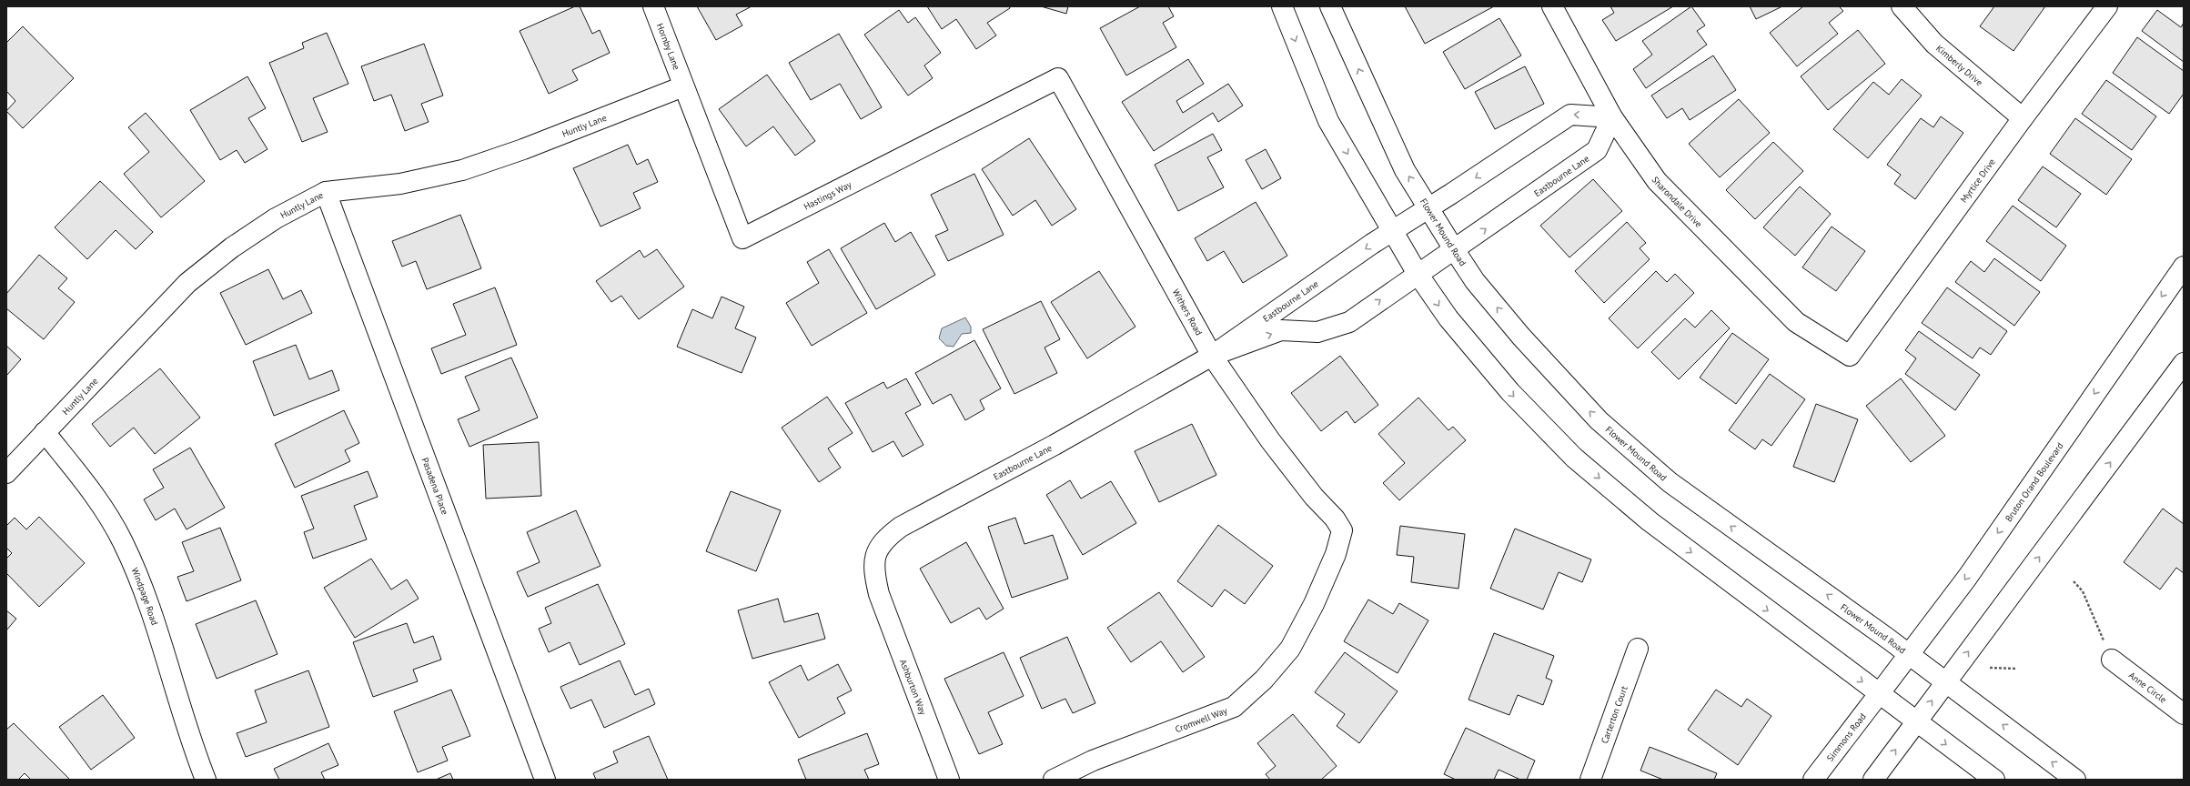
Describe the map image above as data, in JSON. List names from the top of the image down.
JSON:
{
  "streets": {
    "street": [
      "Hornby Lane",
      "Kimberly Drive",
      "Huntly Lane",
      "Eastbourne Lane",
      "Myrtice Drive",
      "Hastings Way",
      "Sharondale Drive",
      "Flower Mound Road",
      "Withers Road",
      "Bruton Orand Boulevard",
      "Pasadena Place",
      "Windpage Road",
      "Ashburton Way",
      "Anne Circle",
      "Carterton Court",
      "Cromwell Way",
      "Simmons Road"
    ]
  },
  "crossings": [
    ["Hornby Lane", "Huntly Lane"],
    ["Hornby Lane", "Hastings Way"],
    ["Kimberly Drive", "Myrtice Drive"],
    ["Huntly Lane", "Hastings Way"],
    ["Huntly Lane", "Pasadena Place"],
    ["Huntly Lane", "Windpage Road"],
    ["Eastbourne Lane", "Sharondale Drive"],
    ["Eastbourne Lane", "Flower Mound Road"],
    ["Eastbourne Lane", "Withers Road"],
    ["Eastbourne Lane", "Ashburton Way"],
    ["Myrtice Drive", "Sharondale Drive"],
    ["Hastings Way", "Withers Road"],
    ["Flower Mound Road", "Bruton Orand Boulevard"],
    ["Withers Road", "Cromwell Way"],
    ["Bruton Orand Boulevard", "Simmons Road"]
  ]
}
